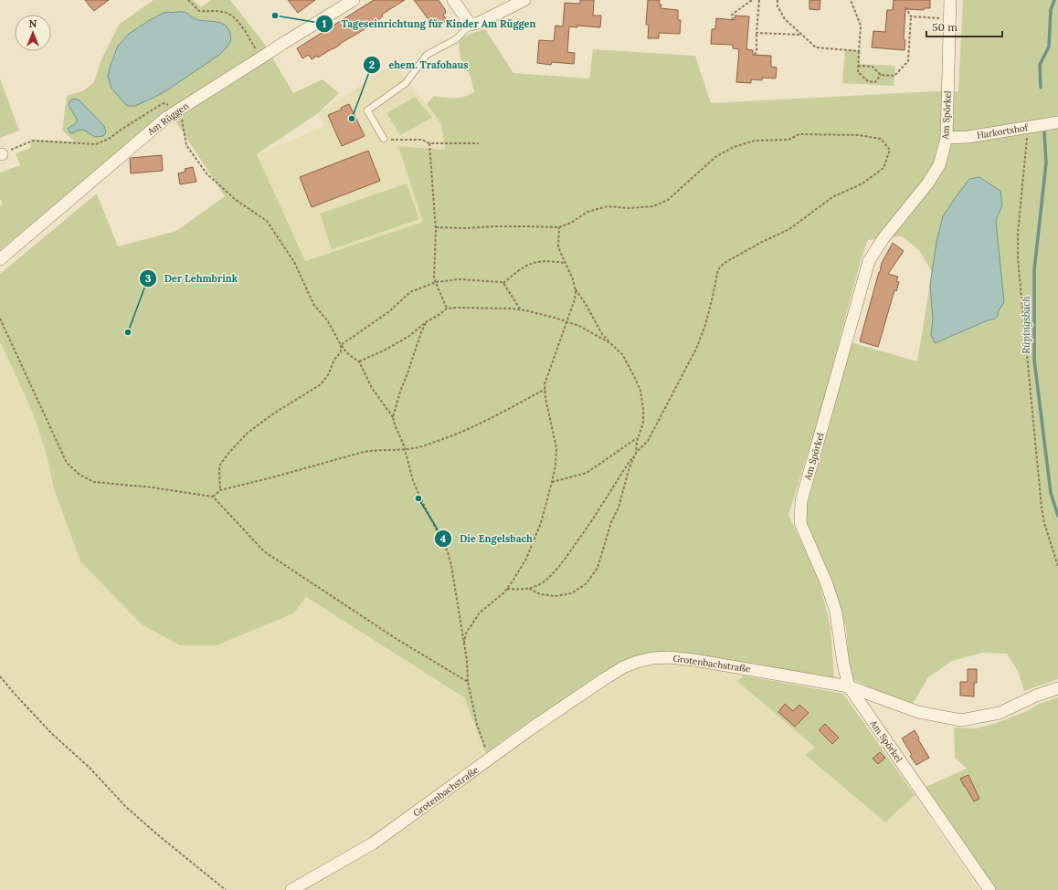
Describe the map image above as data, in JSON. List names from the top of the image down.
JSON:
{
  "streets": {
    "street": [
      "Am Spörkel",
      "Am Rüggen",
      "Harkortshof",
      "Grotenbachstraße"
    ]
  },
  "crossings": [
    ["Am Spörkel", "Harkortshof"],
    ["Am Spörkel", "Grotenbachstraße"]
  ],
  "water": ["Rüpingsbach"],
  "places": [
    "Tageseinrichtung für Kinder Am Rüggen",
    "ehem. Trafohaus",
    "Der Lehmbrink",
    "Die Engelsbach"
  ],
  "scale_bar": "50 m",
  "north": "top"
}
